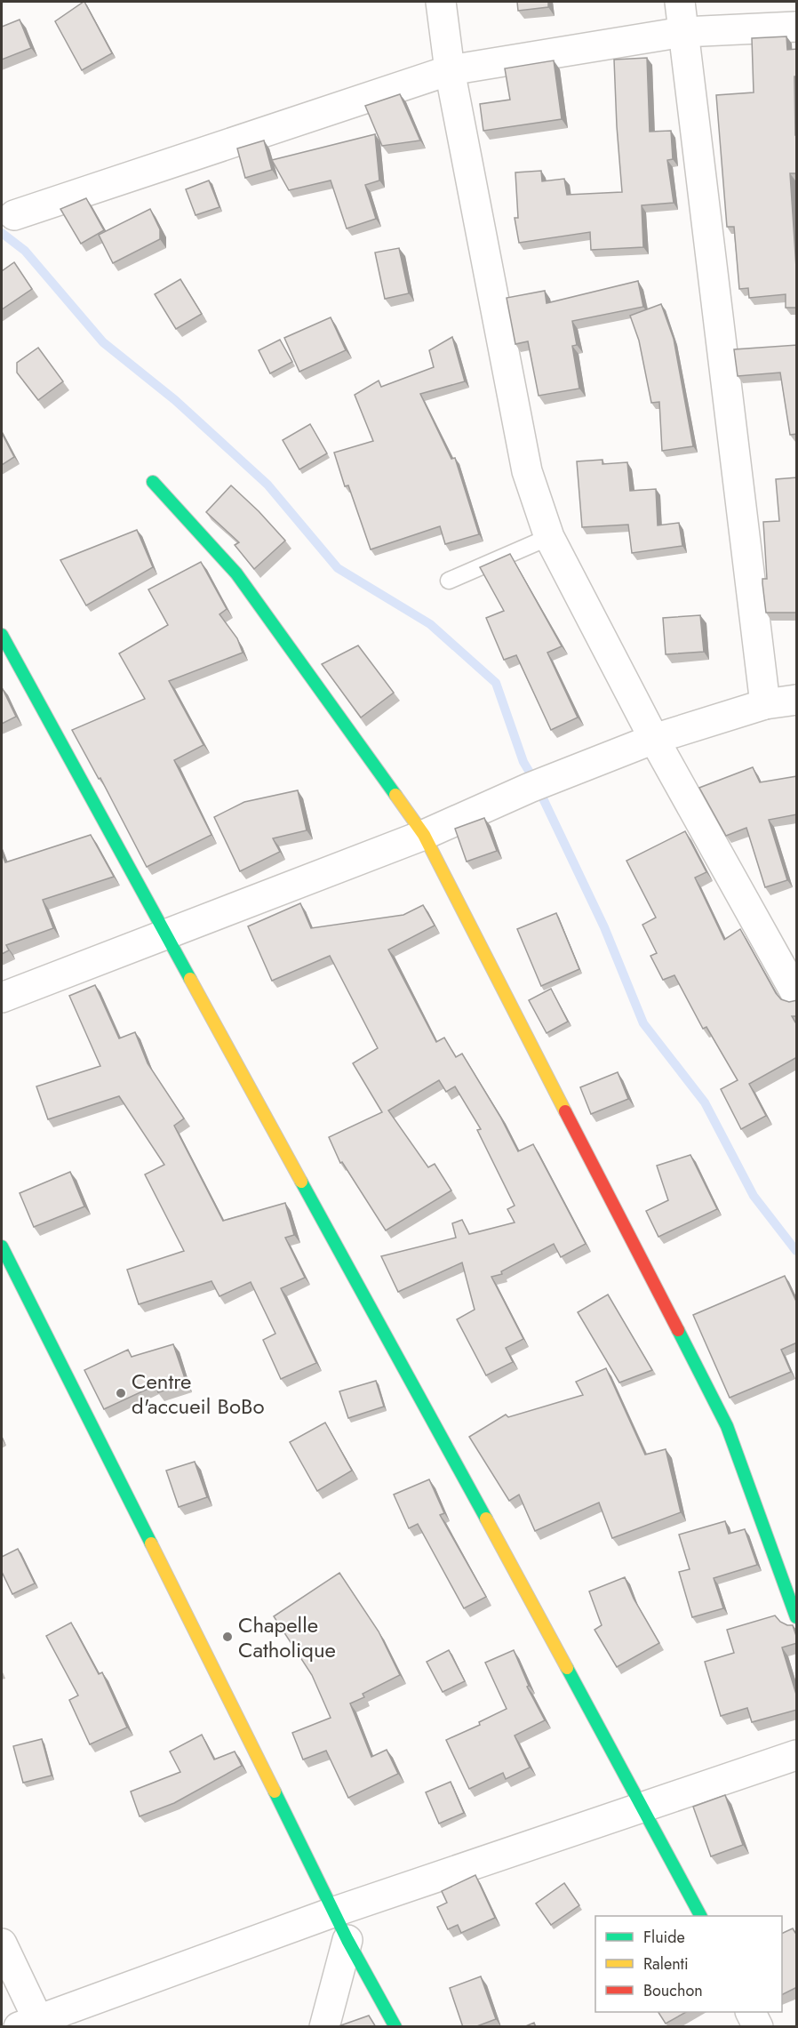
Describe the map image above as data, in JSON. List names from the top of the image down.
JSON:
{
  "places": ["Centre d'accueil BoBo", "Chapelle Catholique"],
  "legend": ["Fluide", "Ralenti", "Bouchon"]
}
